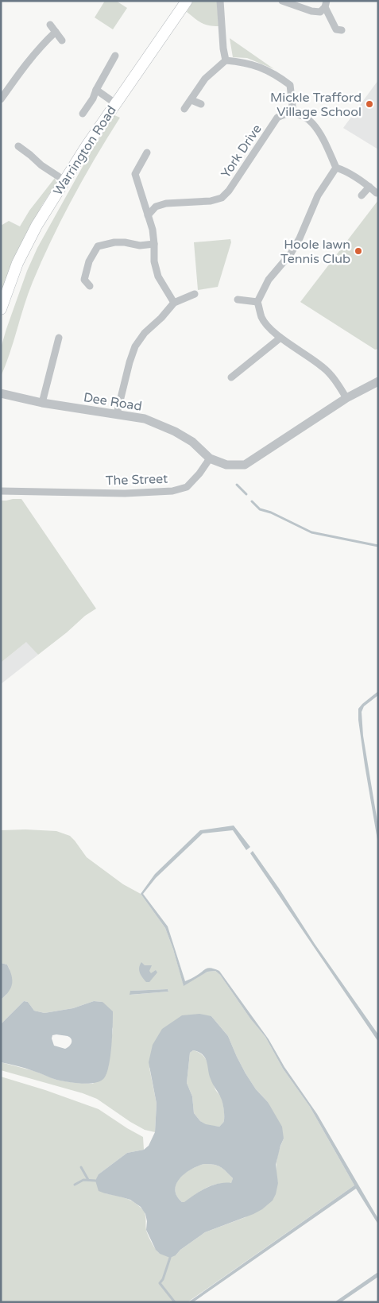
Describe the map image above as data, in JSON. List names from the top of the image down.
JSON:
{
  "streets": {
    "main road": ["Warrington Road"],
    "street": ["York Drive", "Dee Road", "The Street"]
  },
  "crossings": [
    ["Dee Road", "The Street"]
  ],
  "places": ["Mickle Trafford Village School", "Hoole lawn Tennis Club"]
}
